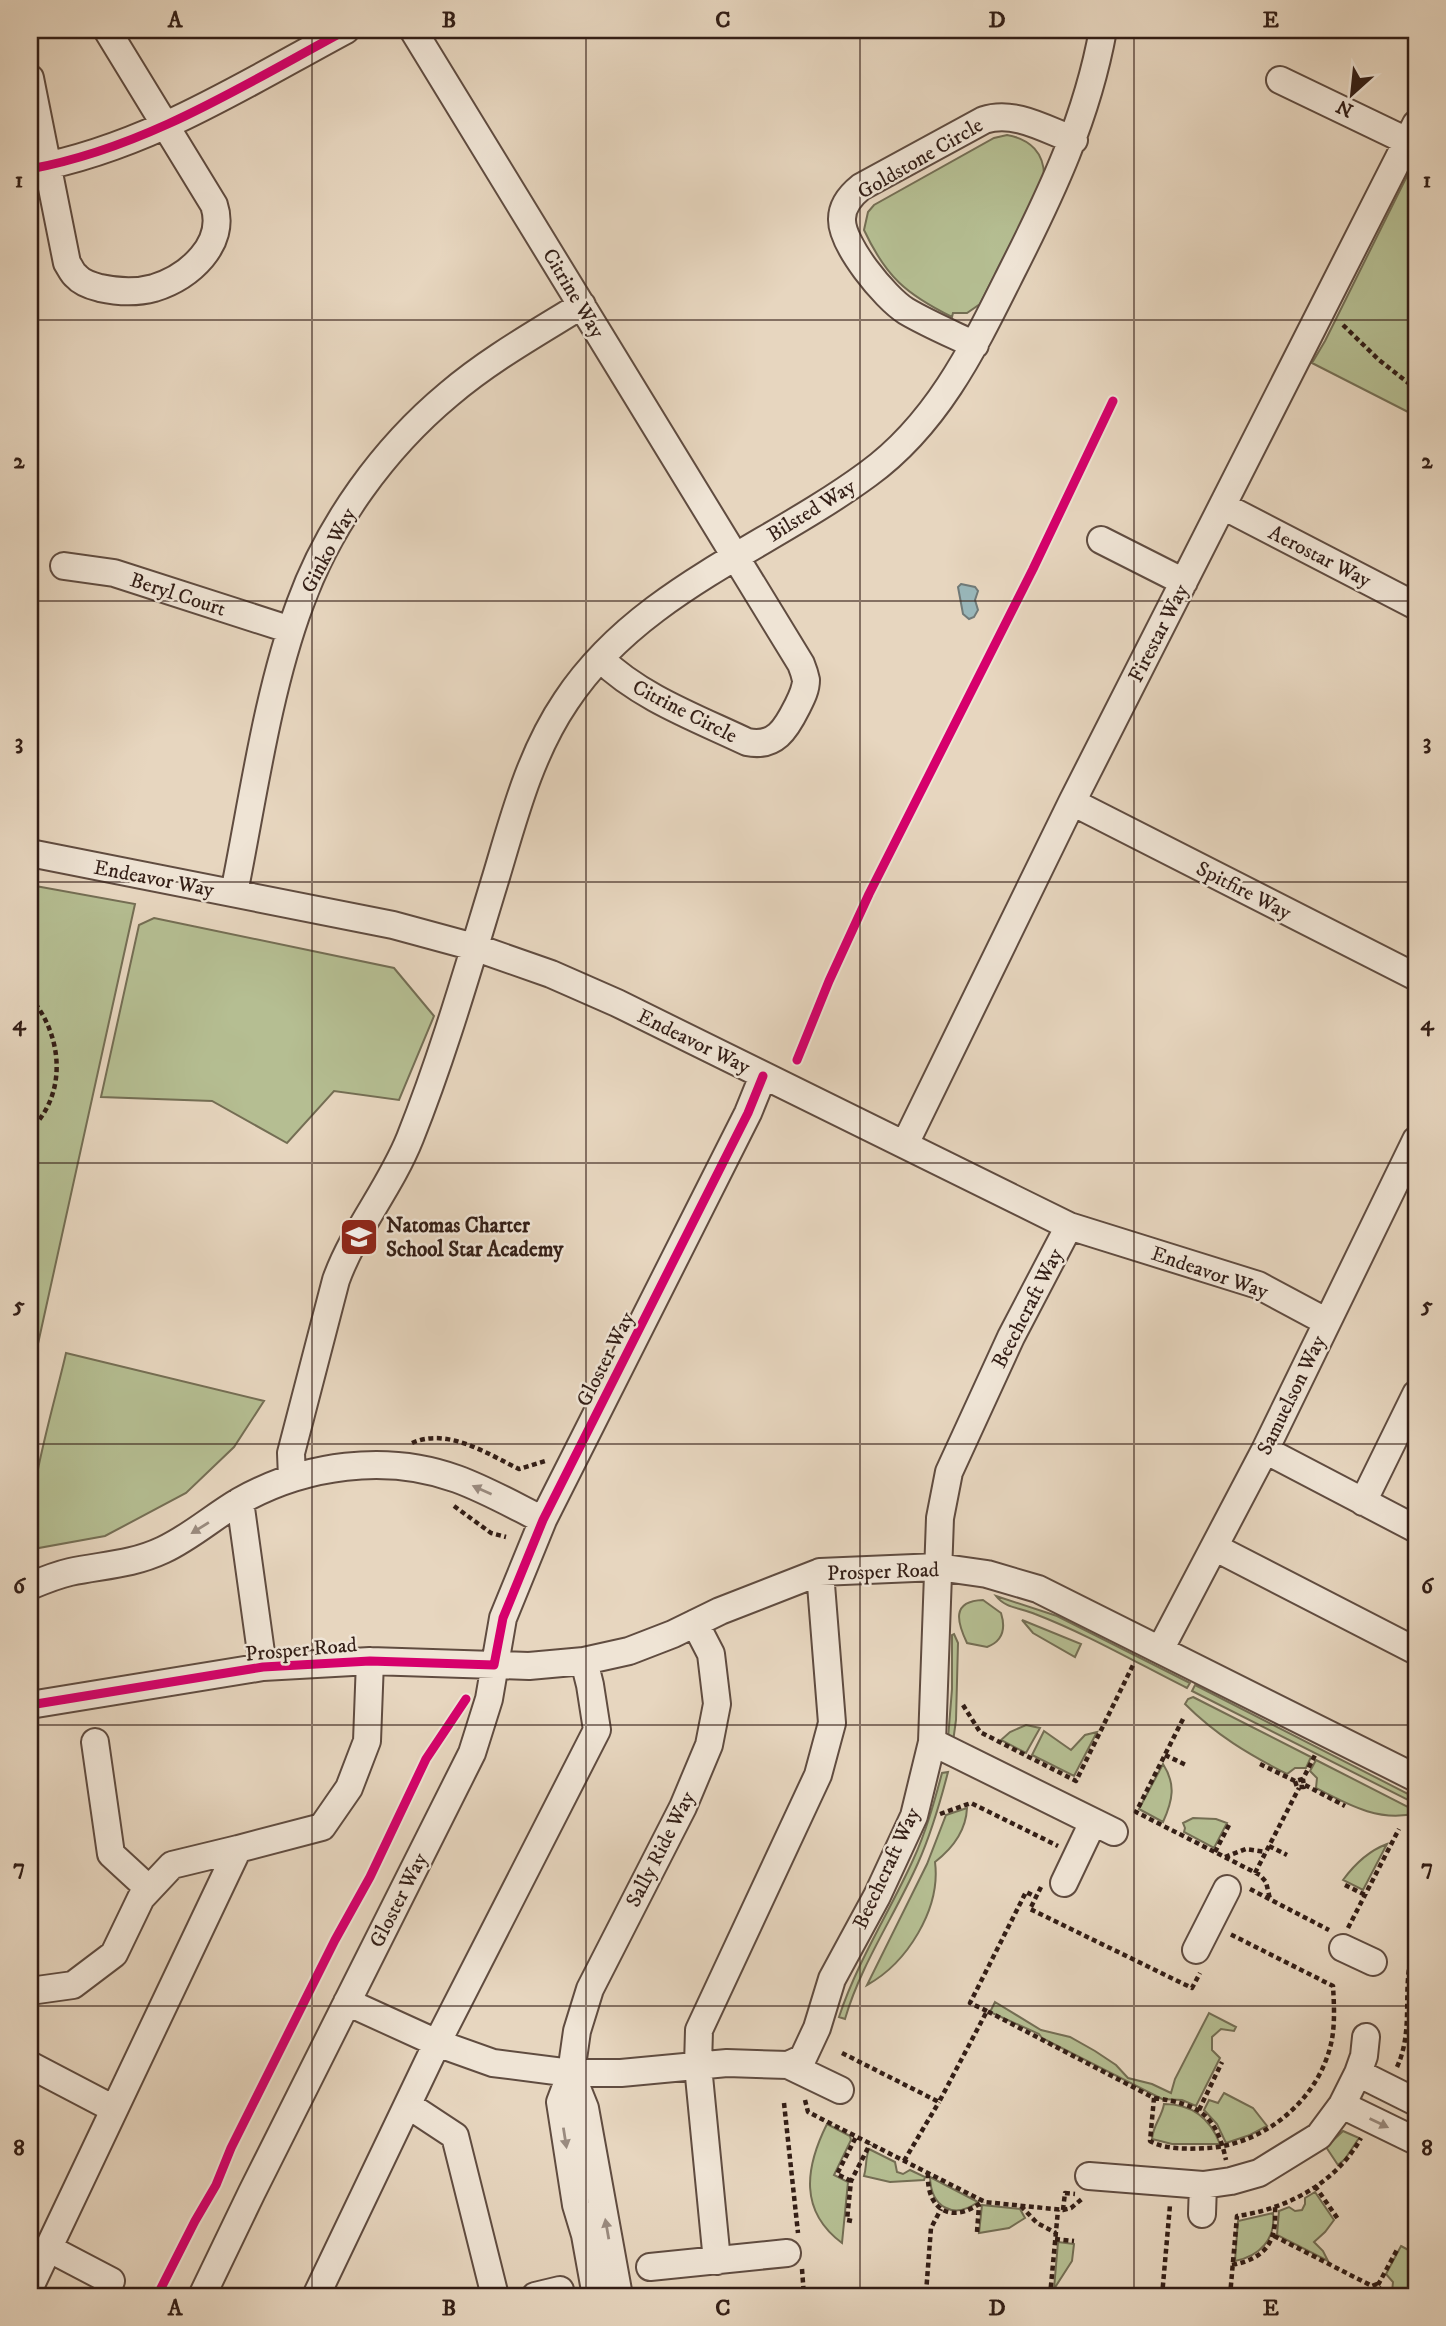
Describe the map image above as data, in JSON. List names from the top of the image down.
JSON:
{
  "streets": {
    "street": [
      "Goldstone Circle",
      "Citrine Way",
      "Bilsted Way",
      "Ginko Way",
      "Aerostar Way",
      "Beryl Court",
      "Firestar Way",
      "Citrine Circle",
      "Endeavor Way",
      "Spitfire Way",
      "Beechcraft Way",
      "Gloster Way",
      "Samuelson Way",
      "Prosper Road",
      "Sally Ride Way"
    ]
  },
  "crossings": [
    ["Goldstone Circle", "Bilsted Way"],
    ["Citrine Way", "Bilsted Way"],
    ["Citrine Way", "Ginko Way"],
    ["Citrine Way", "Citrine Circle"],
    ["Bilsted Way", "Citrine Circle"],
    ["Bilsted Way", "Endeavor Way"],
    ["Ginko Way", "Beryl Court"],
    ["Ginko Way", "Endeavor Way"],
    ["Aerostar Way", "Firestar Way"],
    ["Firestar Way", "Endeavor Way"],
    ["Firestar Way", "Spitfire Way"],
    ["Endeavor Way", "Beechcraft Way"],
    ["Endeavor Way", "Gloster Way"],
    ["Endeavor Way", "Samuelson Way"],
    ["Beechcraft Way", "Prosper Road"],
    ["Gloster Way", "Prosper Road"],
    ["Samuelson Way", "Prosper Road"],
    ["Prosper Road", "Sally Ride Way"]
  ],
  "places": {
    "school or university": ["Natomas Charter School Star Academy"]
  },
  "north": "bottom left",
  "grid": {
    "columns": [
      "A",
      "B",
      "C",
      "D",
      "E"
    ],
    "rows": [
      "1",
      "2",
      "3",
      "4",
      "5",
      "6",
      "7",
      "8"
    ]
  }
}
